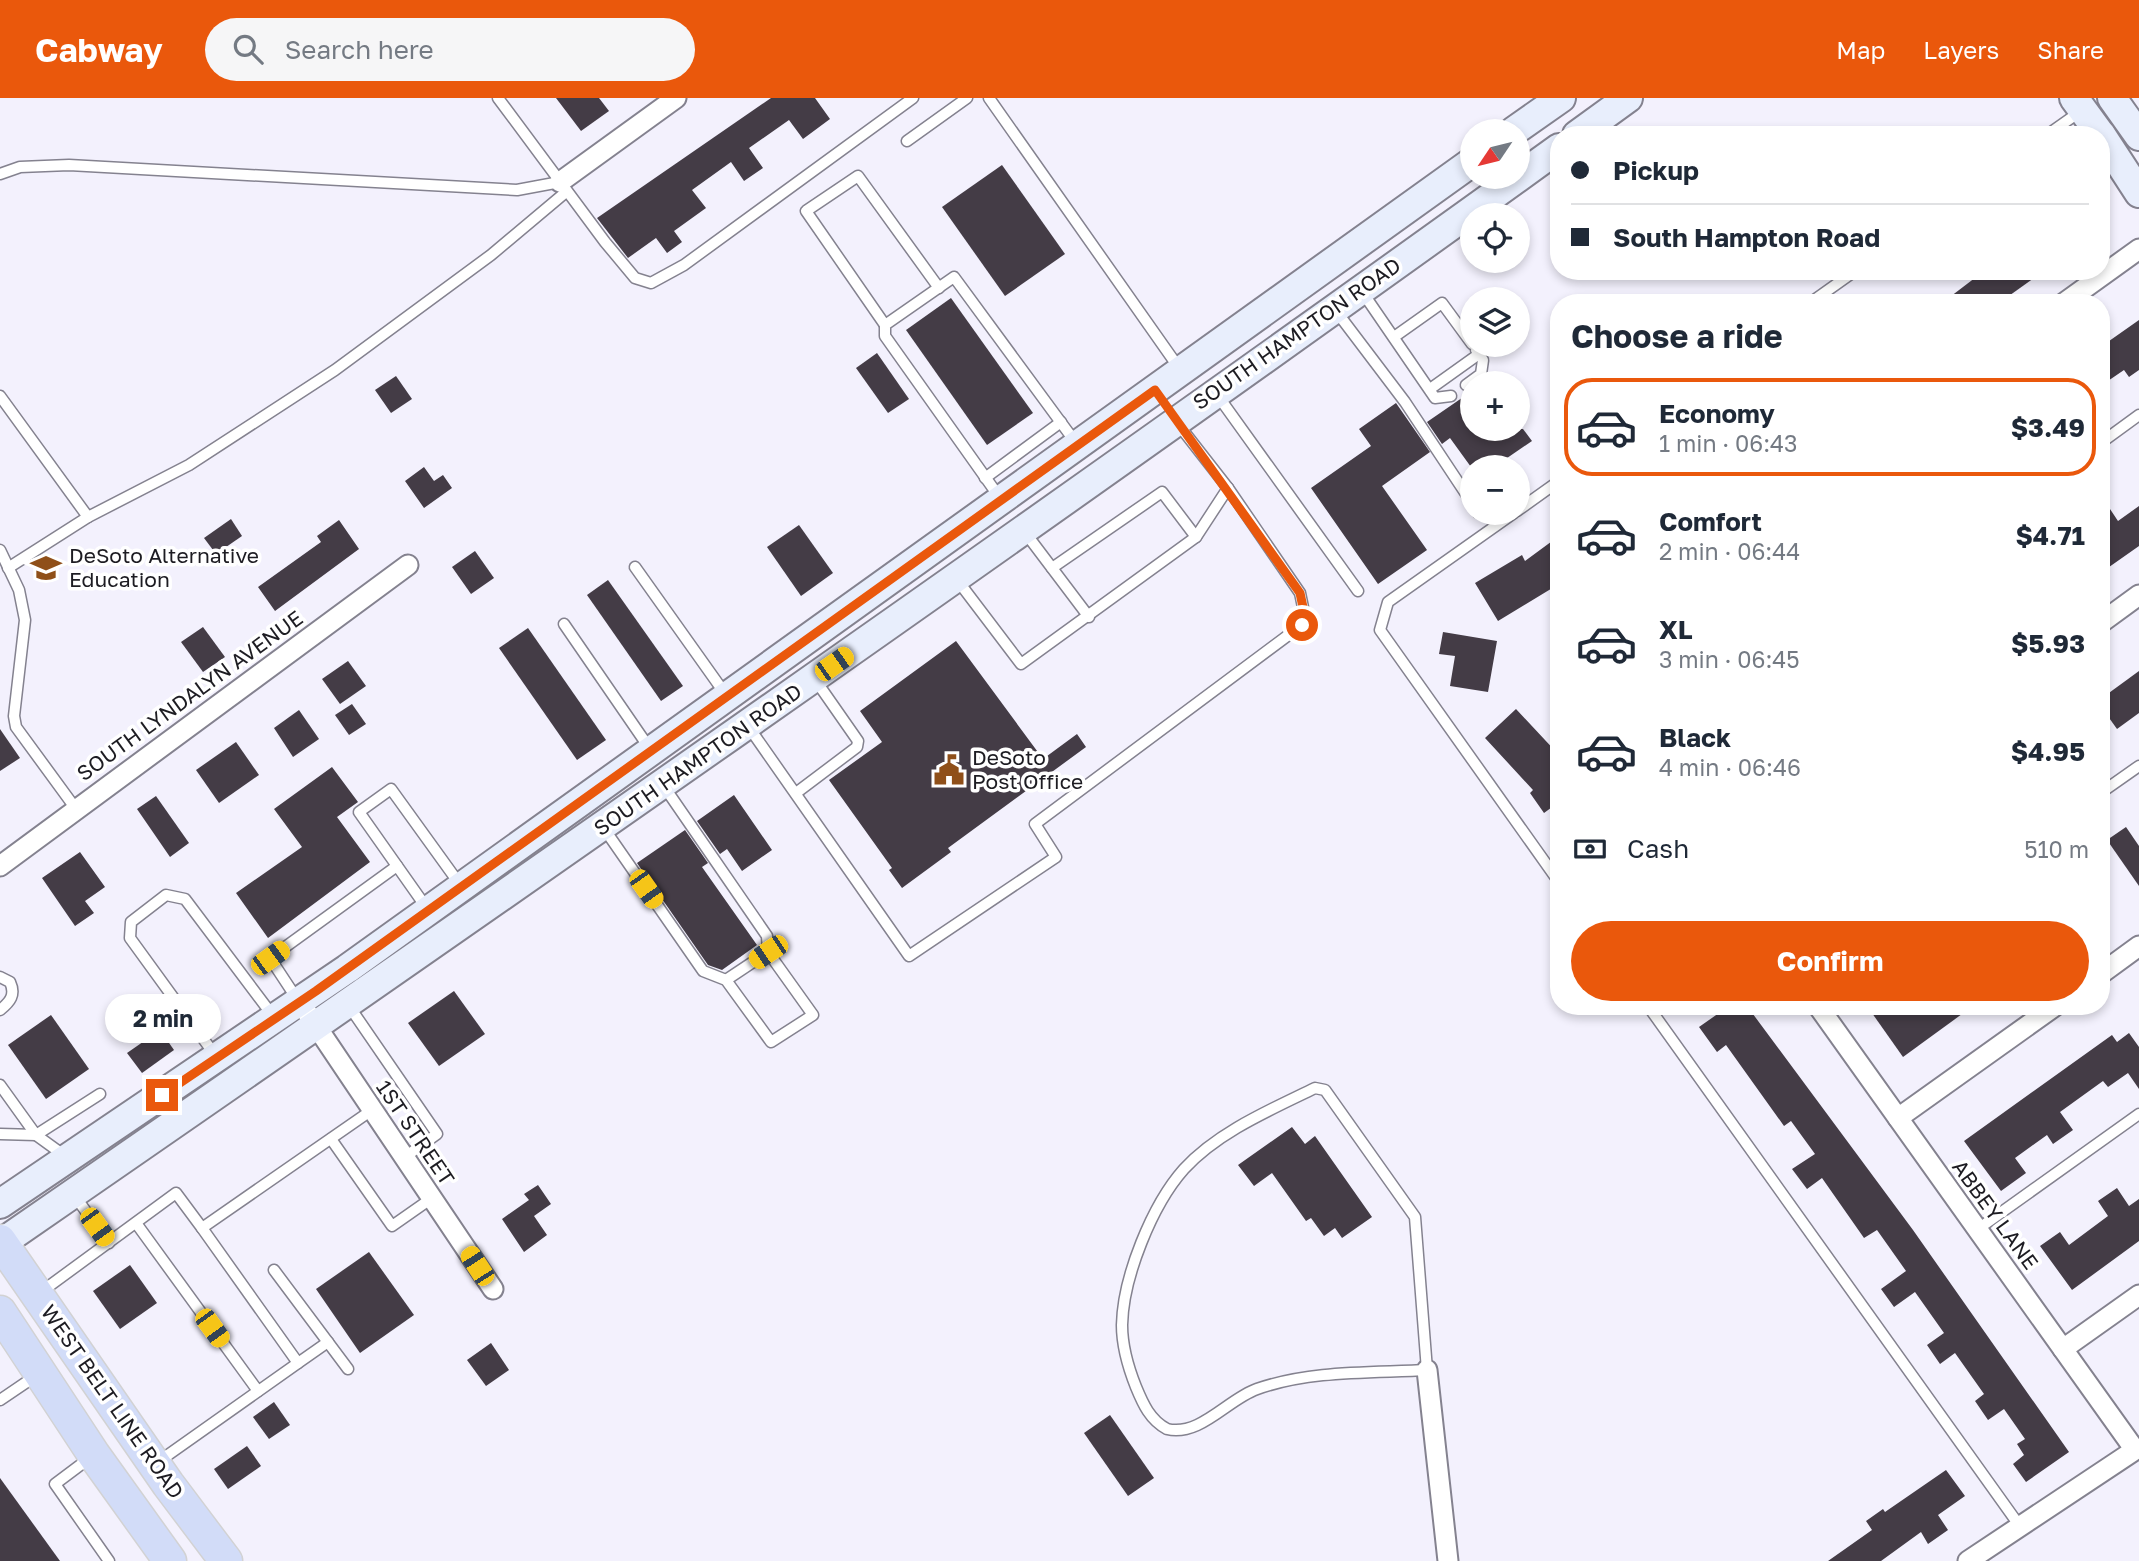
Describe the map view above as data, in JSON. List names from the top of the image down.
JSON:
{
  "streets": {
    "main road": ["SOUTH HAMPTON ROAD", "WEST BELT LINE ROAD"],
    "street": ["SOUTH LYNDALYN AVENUE", "1ST STREET", "ABBEY LANE"]
  },
  "crossings": [
    ["SOUTH HAMPTON ROAD", "1ST STREET"],
    ["SOUTH HAMPTON ROAD", "WEST BELT LINE ROAD"]
  ],
  "places": {
    "school or university": ["DeSoto Alternative Education"],
    "public building": ["DeSoto Post Office"]
  },
  "north": "bottom left",
  "page": {
    "header": "Cabway",
    "search": "Search here",
    "nav": ["Map", "Layers", "Share"],
    "map_buttons": ["+", "−"],
    "banner": ["Pickup", "South Hampton Road"],
    "heading": "Choose a ride",
    "list": [
      {
        "name": "Economy",
        "note": "1 min · 06:43",
        "value": "$3.49"
      },
      {
        "name": "Comfort",
        "note": "2 min · 06:44",
        "value": "$4.71"
      },
      {
        "name": "XL",
        "note": "3 min · 06:45",
        "value": "$5.93"
      },
      {
        "name": "Black",
        "note": "4 min · 06:46",
        "value": "$4.95"
      }
    ],
    "pay": ["Cash", "510 m"],
    "buttons": "Confirm",
    "bubble": "2 min"
  }
}
